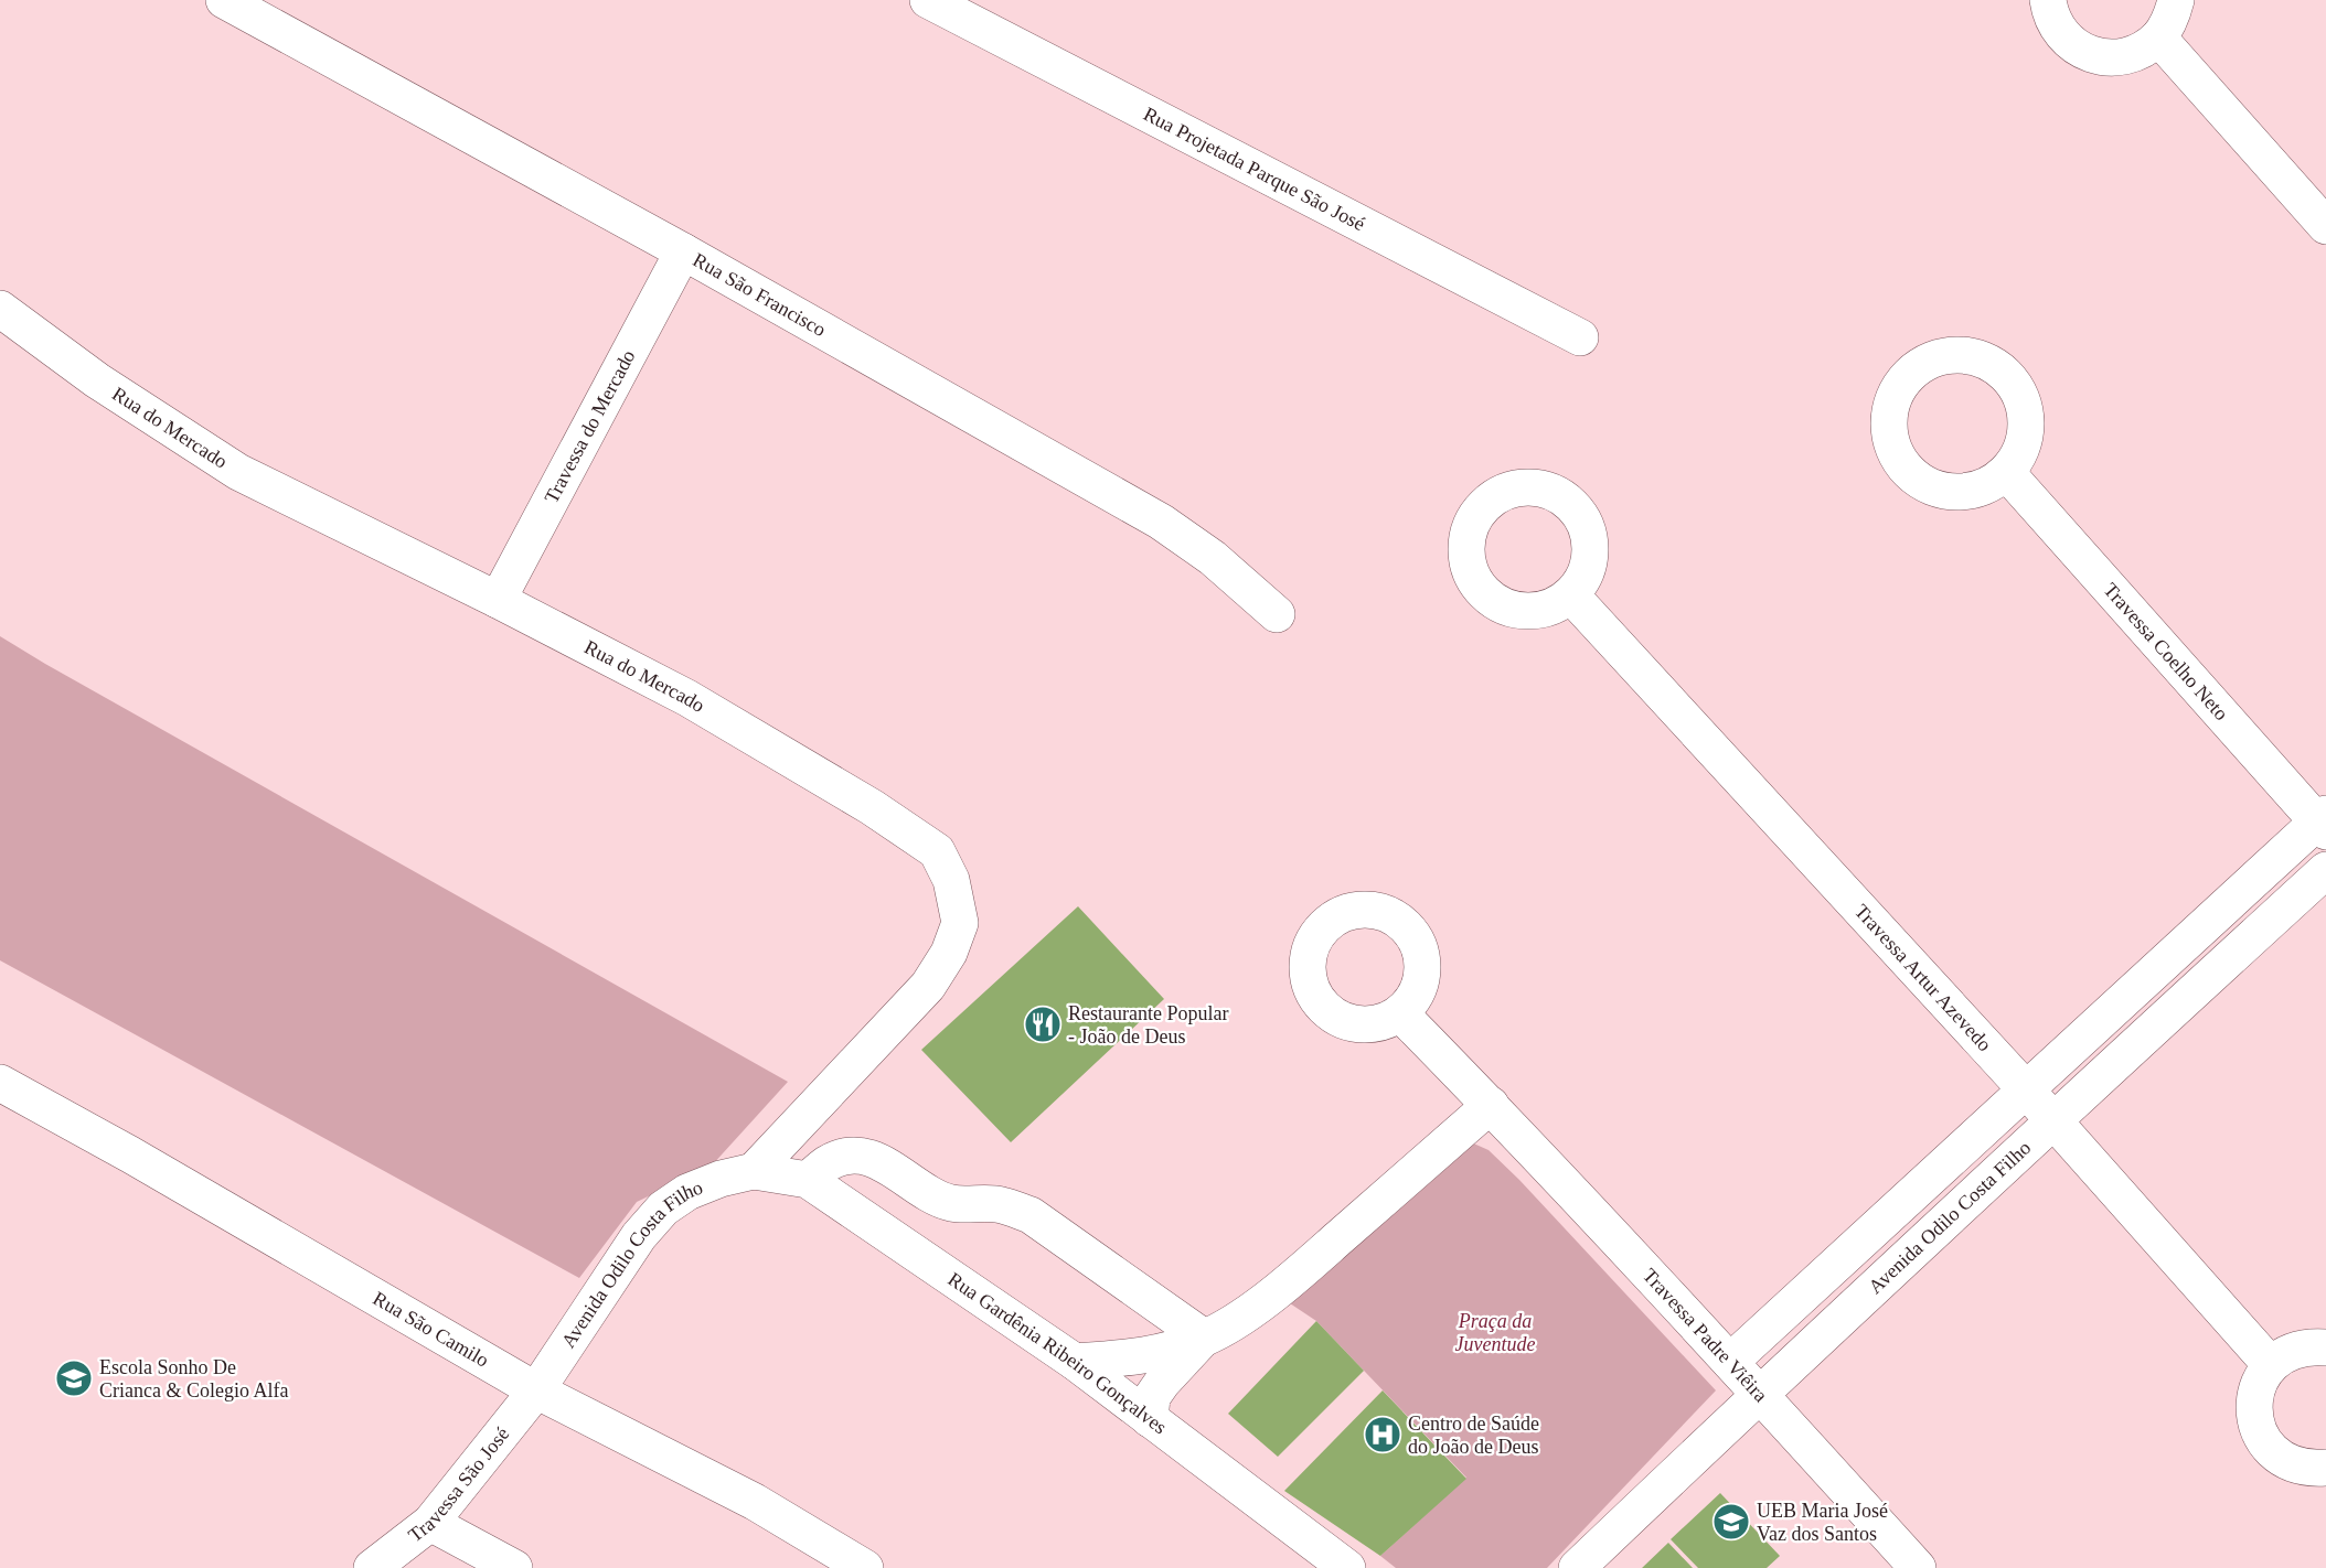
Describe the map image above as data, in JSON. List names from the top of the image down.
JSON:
{
  "streets": {
    "street": [
      "Rua Projetada Parque São José",
      "Rua São Francisco",
      "Travessa do Mercado",
      "Rua do Mercado",
      "Travessa Coelho Neto",
      "Travessa Artur Azevedo",
      "Avenida Odilo Costa Filho",
      "Rua São Camilo",
      "Travessa Padre Viêira",
      "Rua Gardênia Ribeiro Gonçalves",
      "Travessa São José"
    ]
  },
  "crossings": [
    ["Rua São Francisco", "Travessa do Mercado"],
    ["Travessa do Mercado", "Rua do Mercado"],
    ["Rua do Mercado", "Avenida Odilo Costa Filho"],
    ["Rua do Mercado", "Rua Gardênia Ribeiro Gonçalves"],
    ["Travessa Artur Azevedo", "Avenida Odilo Costa Filho"],
    ["Avenida Odilo Costa Filho", "Rua São Camilo"],
    ["Avenida Odilo Costa Filho", "Travessa Padre Viêira"],
    ["Avenida Odilo Costa Filho", "Rua Gardênia Ribeiro Gonçalves"],
    ["Avenida Odilo Costa Filho", "Travessa São José"],
    ["Rua São Camilo", "Travessa São José"]
  ],
  "parks": ["Praça da Juventude"],
  "places": {
    "restaurant": ["Restaurante Popular - João de Deus"],
    "school or university": ["Escola Sonho De Crianca & Colegio Alfa", "UEB Maria José Vaz dos Santos"],
    "hospital": ["Centro de Saúde do João de Deus"]
  }
}
